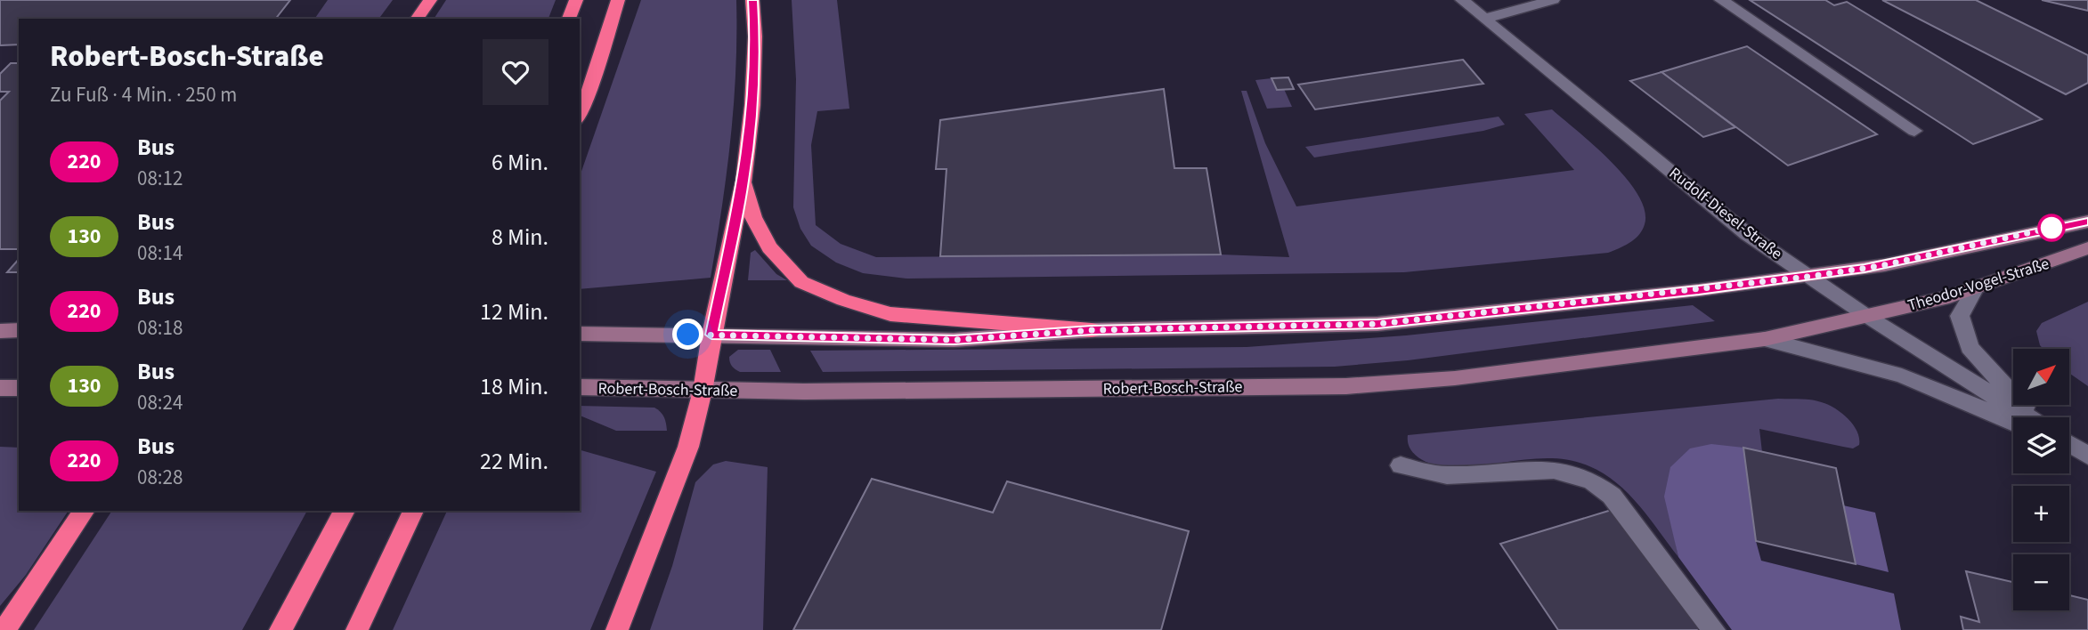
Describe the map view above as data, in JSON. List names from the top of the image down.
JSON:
{
  "streets": {
    "street": ["Rudolf-Diesel-Straße", "Theodor-Vogel-Straße", "Robert-Bosch-Straße"]
  },
  "crossings": [
    ["Rudolf-Diesel-Straße", "Theodor-Vogel-Straße"],
    ["Rudolf-Diesel-Straße", "Robert-Bosch-Straße"],
    ["Theodor-Vogel-Straße", "Robert-Bosch-Straße"]
  ],
  "lines": ["bus line 220"],
  "north": "top right",
  "page": {
    "heading": ["Robert-Bosch-Straße", "Zu Fuß · 4 Min. · 250 m"],
    "list": [
      {
        "mark": "220",
        "name": "Bus",
        "note": "08:12",
        "value": "6 Min."
      },
      {
        "mark": "130",
        "name": "Bus",
        "note": "08:14",
        "value": "8 Min."
      },
      {
        "mark": "220",
        "name": "Bus",
        "note": "08:18",
        "value": "12 Min."
      },
      {
        "mark": "130",
        "name": "Bus",
        "note": "08:24",
        "value": "18 Min."
      },
      {
        "mark": "220",
        "name": "Bus",
        "note": "08:28",
        "value": "22 Min."
      }
    ],
    "map_buttons": ["+", "−"]
  }
}
